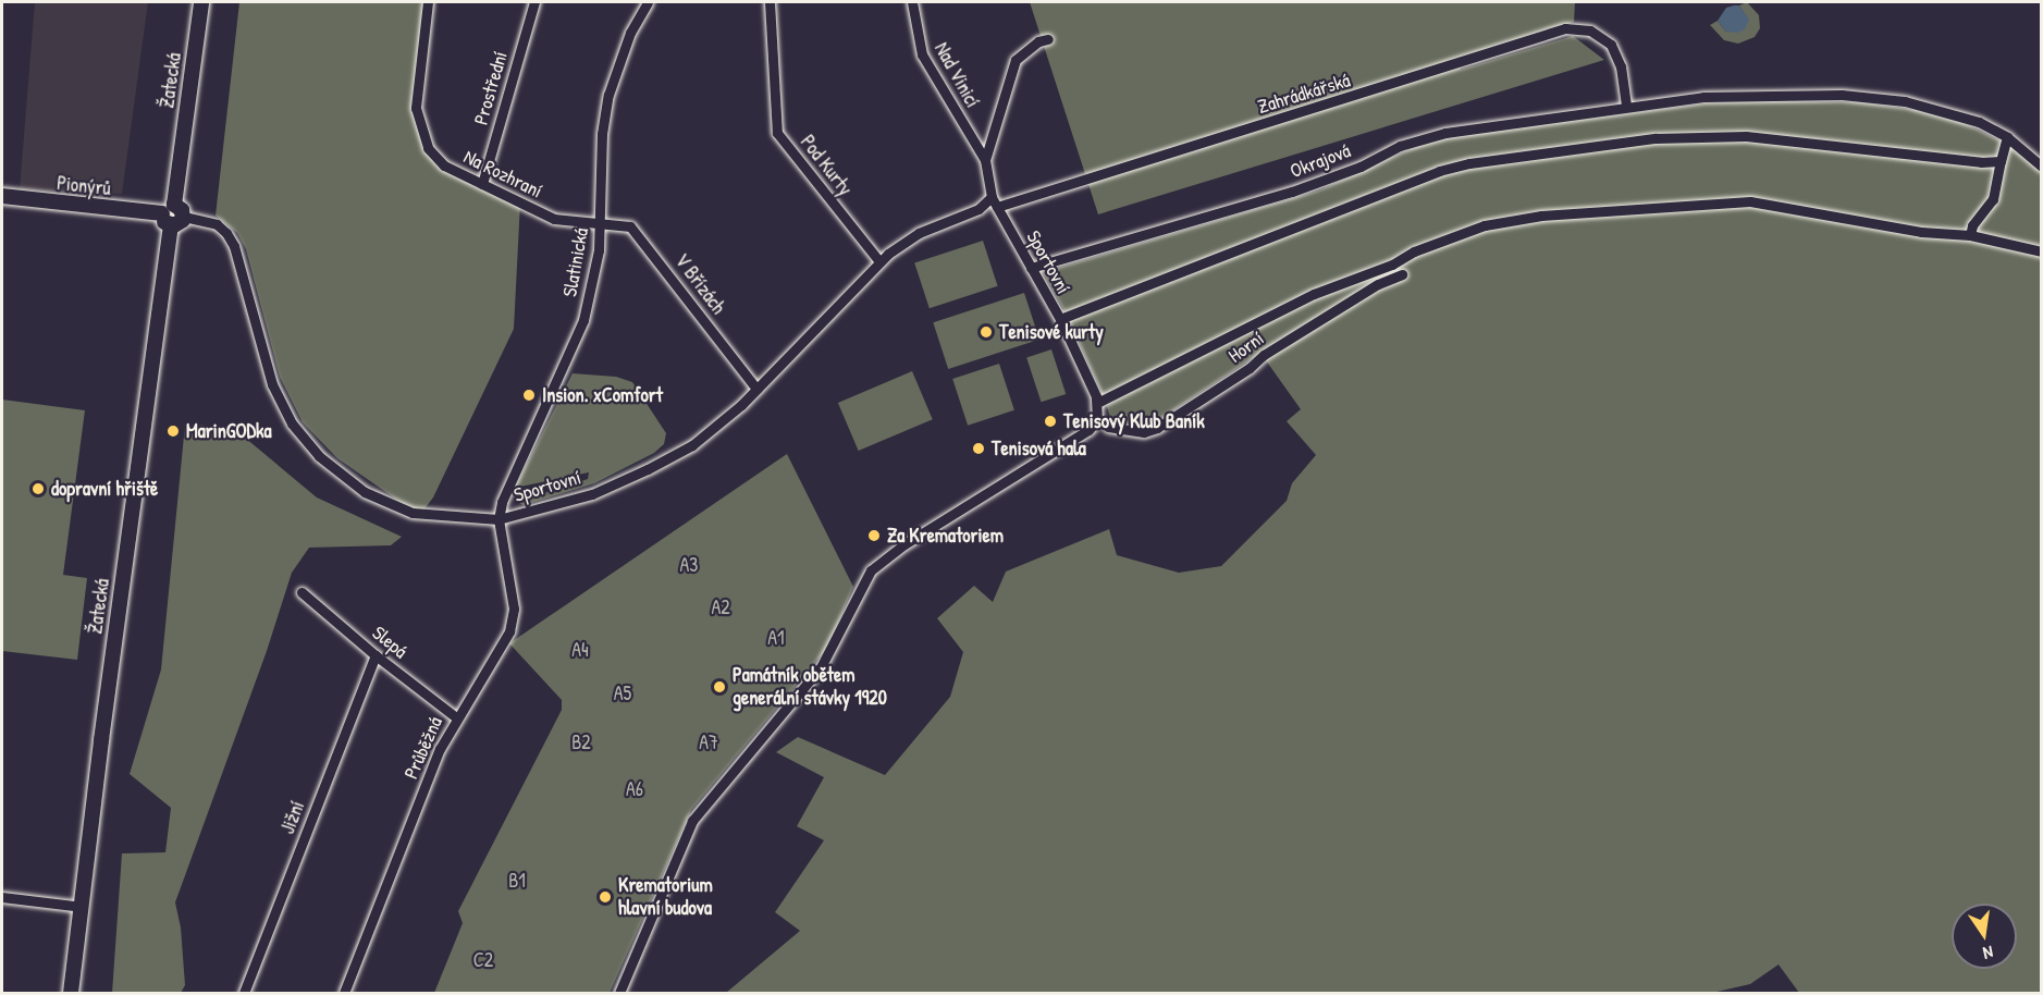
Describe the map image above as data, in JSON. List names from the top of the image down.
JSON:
{
  "streets": {
    "street": [
      "Nad Vinicí",
      "Žatecká",
      "Prostřední",
      "Zahrádkářská",
      "Okrajová",
      "Pod Kurty",
      "Na Rozhraní",
      "Pionýrů",
      "Slatinická",
      "Sportovní",
      "V Břízách",
      "Horní",
      "Slepá",
      "Průběžná",
      "Jižní"
    ]
  },
  "crossings": [
    ["Nad Vinicí", "Sportovní"],
    ["Žatecká", "Pionýrů"],
    ["Žatecká", "Sportovní"],
    ["Prostřední", "Na Rozhraní"],
    ["Zahrádkářská", "Okrajová"],
    ["Zahrádkářská", "Sportovní"],
    ["Okrajová", "Sportovní"],
    ["Pod Kurty", "Sportovní"],
    ["Na Rozhraní", "Slatinická"],
    ["Na Rozhraní", "V Břízách"],
    ["Pionýrů", "Sportovní"],
    ["Slatinická", "Sportovní"],
    ["Slatinická", "V Břízách"],
    ["Slatinická", "Průběžná"],
    ["Sportovní", "V Břízách"],
    ["Sportovní", "Průběžná"],
    ["Slepá", "Průběžná"],
    ["Slepá", "Jižní"]
  ],
  "parks": [
    "A3",
    "A2",
    "A1",
    "A4",
    "A5",
    "B2",
    "A7",
    "A6",
    "B1",
    "C2"
  ],
  "places": [
    "Tenisové kurty",
    "Insion. xComfort",
    "Tenisový Klub Baník",
    "MarinGODka",
    "Tenisová hala",
    "dopravní hřiště",
    "Za Krematoriem",
    "Památník obětem generální stávky 1920",
    "Krematorium hlavní budova"
  ],
  "north": "bottom"
}
